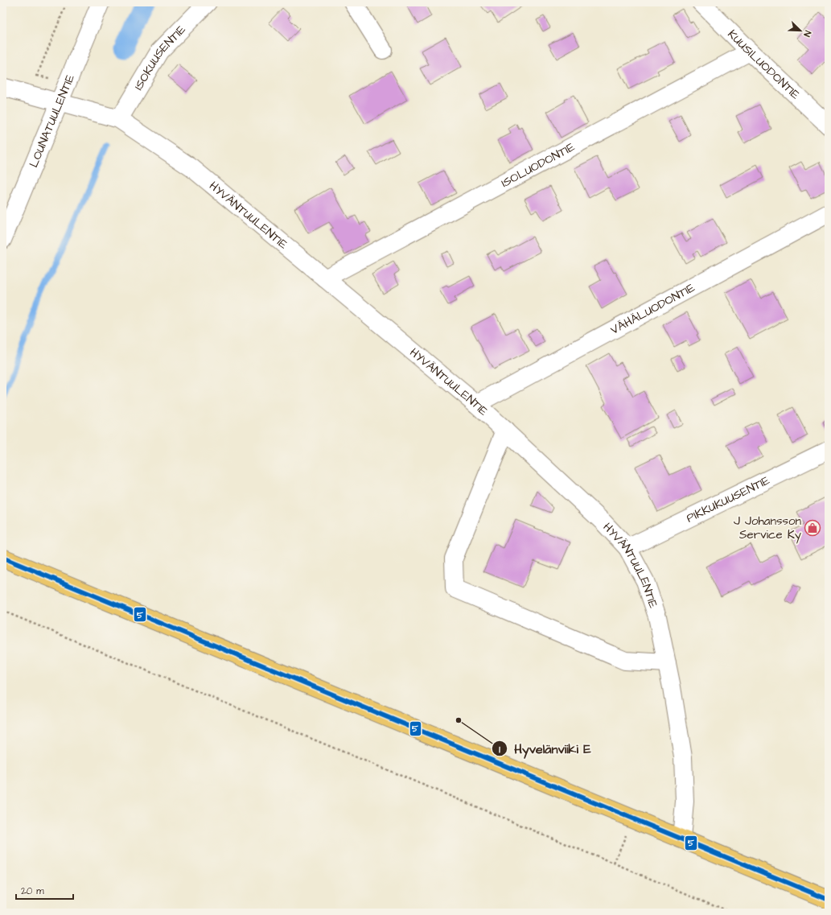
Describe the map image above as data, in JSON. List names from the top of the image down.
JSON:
{
  "streets": {
    "street": [
      "ISOKUUSENTIE",
      "KUUSILUODONTIE",
      "LOUNATUULENTIE",
      "ISOLUODONTIE",
      "HYVÄNTUULENTIE",
      "VÄHÄLUODONTIE",
      "PIKKUKUUSENTIE"
    ]
  },
  "crossings": [
    ["ISOKUUSENTIE", "HYVÄNTUULENTIE"],
    ["KUUSILUODONTIE", "ISOLUODONTIE"],
    ["LOUNATUULENTIE", "HYVÄNTUULENTIE"],
    ["ISOLUODONTIE", "HYVÄNTUULENTIE"],
    ["HYVÄNTUULENTIE", "VÄHÄLUODONTIE"],
    ["HYVÄNTUULENTIE", "PIKKUKUUSENTIE"]
  ],
  "places": {
    "shop": ["J Johansson Service Ky"],
    "other": ["Hyvelänviiki E"]
  },
  "lines": ["transit line 5"],
  "scale_bar": "20 m",
  "north": "bottom right"
}
